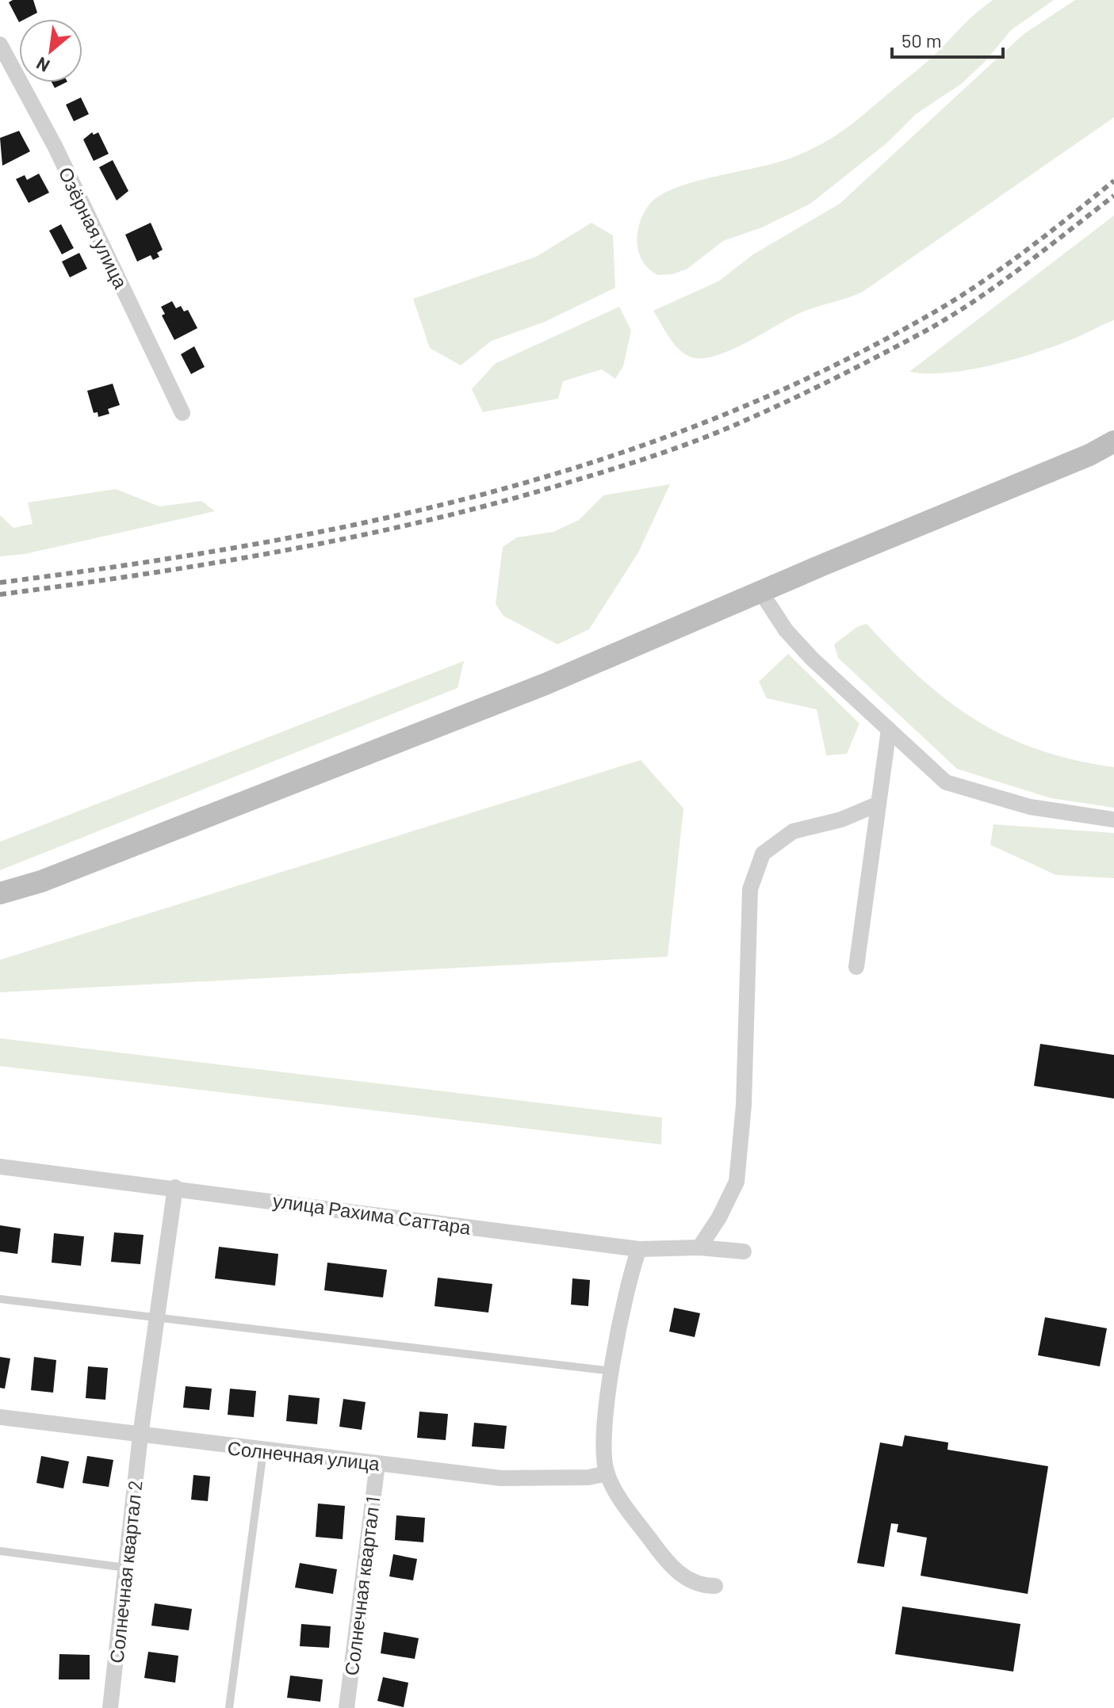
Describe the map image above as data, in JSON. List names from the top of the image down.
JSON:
{
  "streets": {
    "street": [
      "Озёрная улица",
      "улица Рахима Саттара",
      "Солнечная улица",
      "Солнечная квартал 2",
      "Солнечная квартал 1"
    ]
  },
  "crossings": [
    ["улица Рахима Саттара", "Солнечная квартал 2"],
    ["Солнечная улица", "Солнечная квартал 2"],
    ["Солнечная улица", "Солнечная квартал 1"]
  ],
  "scale_bar": "50 m",
  "north": "bottom left"
}
